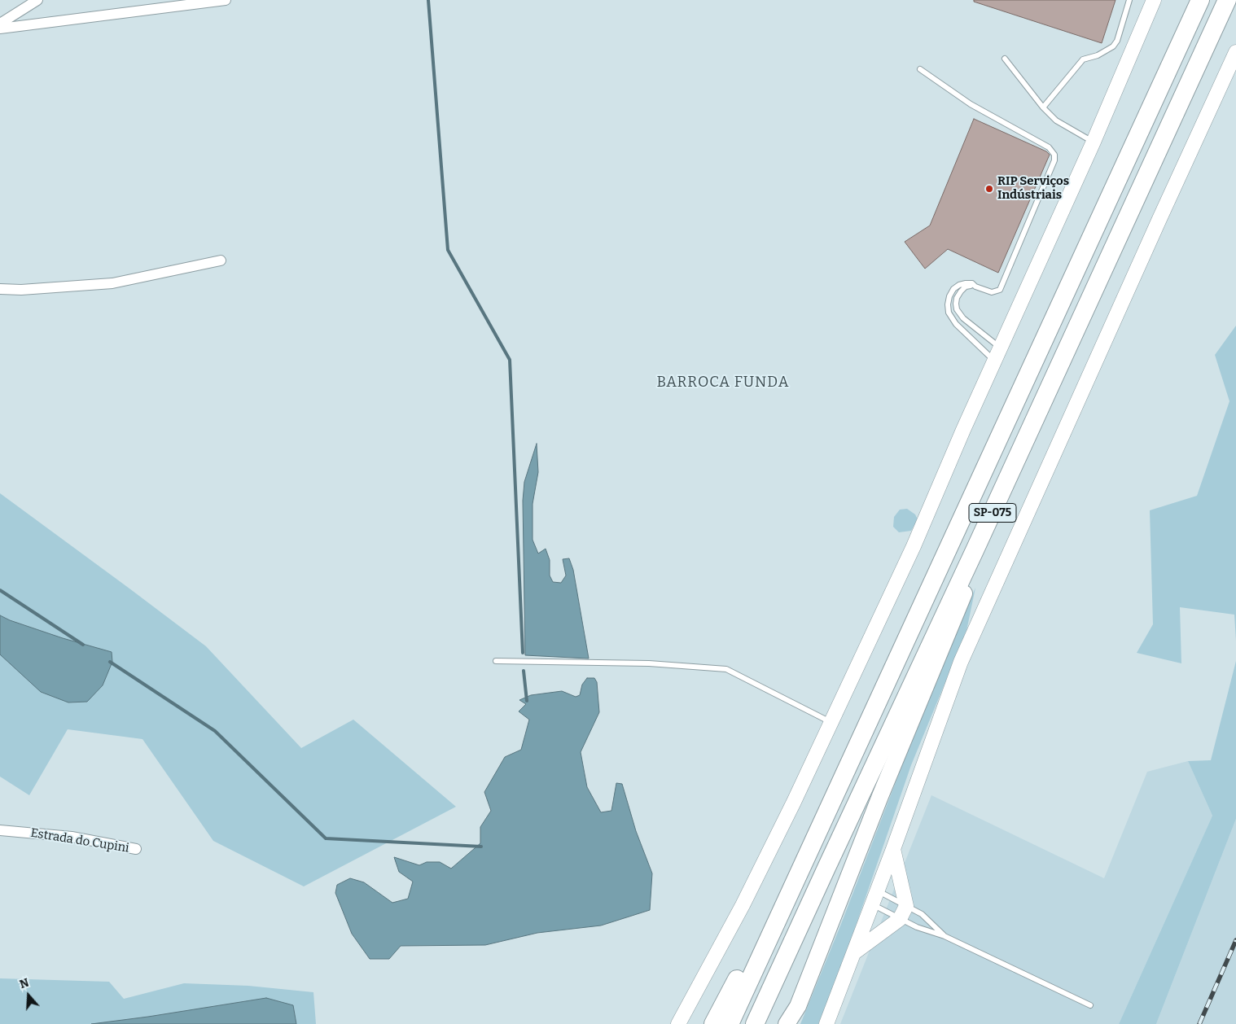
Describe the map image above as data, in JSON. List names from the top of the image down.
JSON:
{
  "streets": {
    "highway": ["SP-075"],
    "street": ["Estrada do Cupini"]
  },
  "districts": ["BARROCA FUNDA"],
  "places": ["RIP Serviços Indústriais"],
  "north": "top"
}
